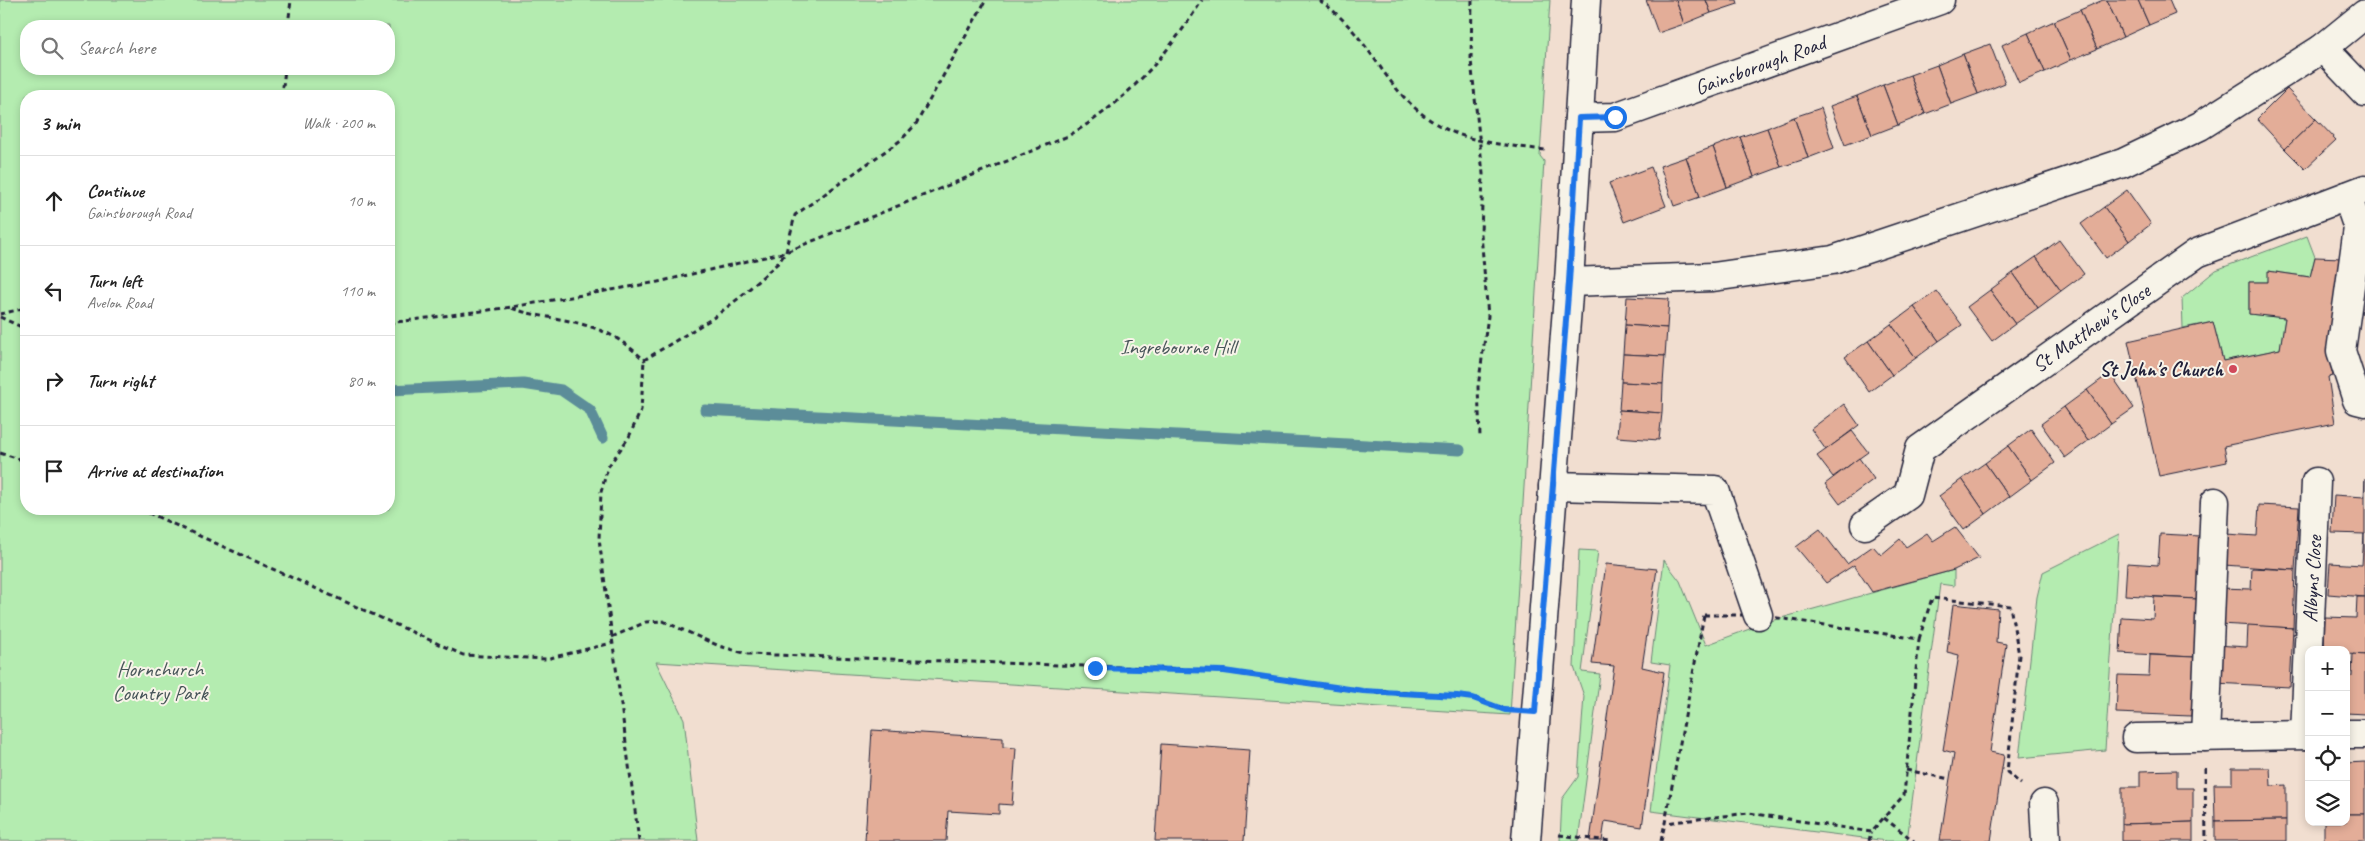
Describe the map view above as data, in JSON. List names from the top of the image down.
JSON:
{
  "streets": {
    "street": ["Gainsborough Road", "St Matthew's Close", "Albyns Close"]
  },
  "parks": ["Ingrebourne Hill", "Hornchurch Country Park"],
  "places": ["St John's Church"],
  "page": {
    "search": "Search here",
    "heading": ["3 min", "Walk · 200 m"],
    "list": [
      ["Continue", "Gainsborough Road", "10 m"],
      ["Turn left", "Avelon Road", "110 m"],
      ["Turn right", "80 m"],
      "Arrive at destination"
    ],
    "map_buttons": ["+", "−"]
  }
}
